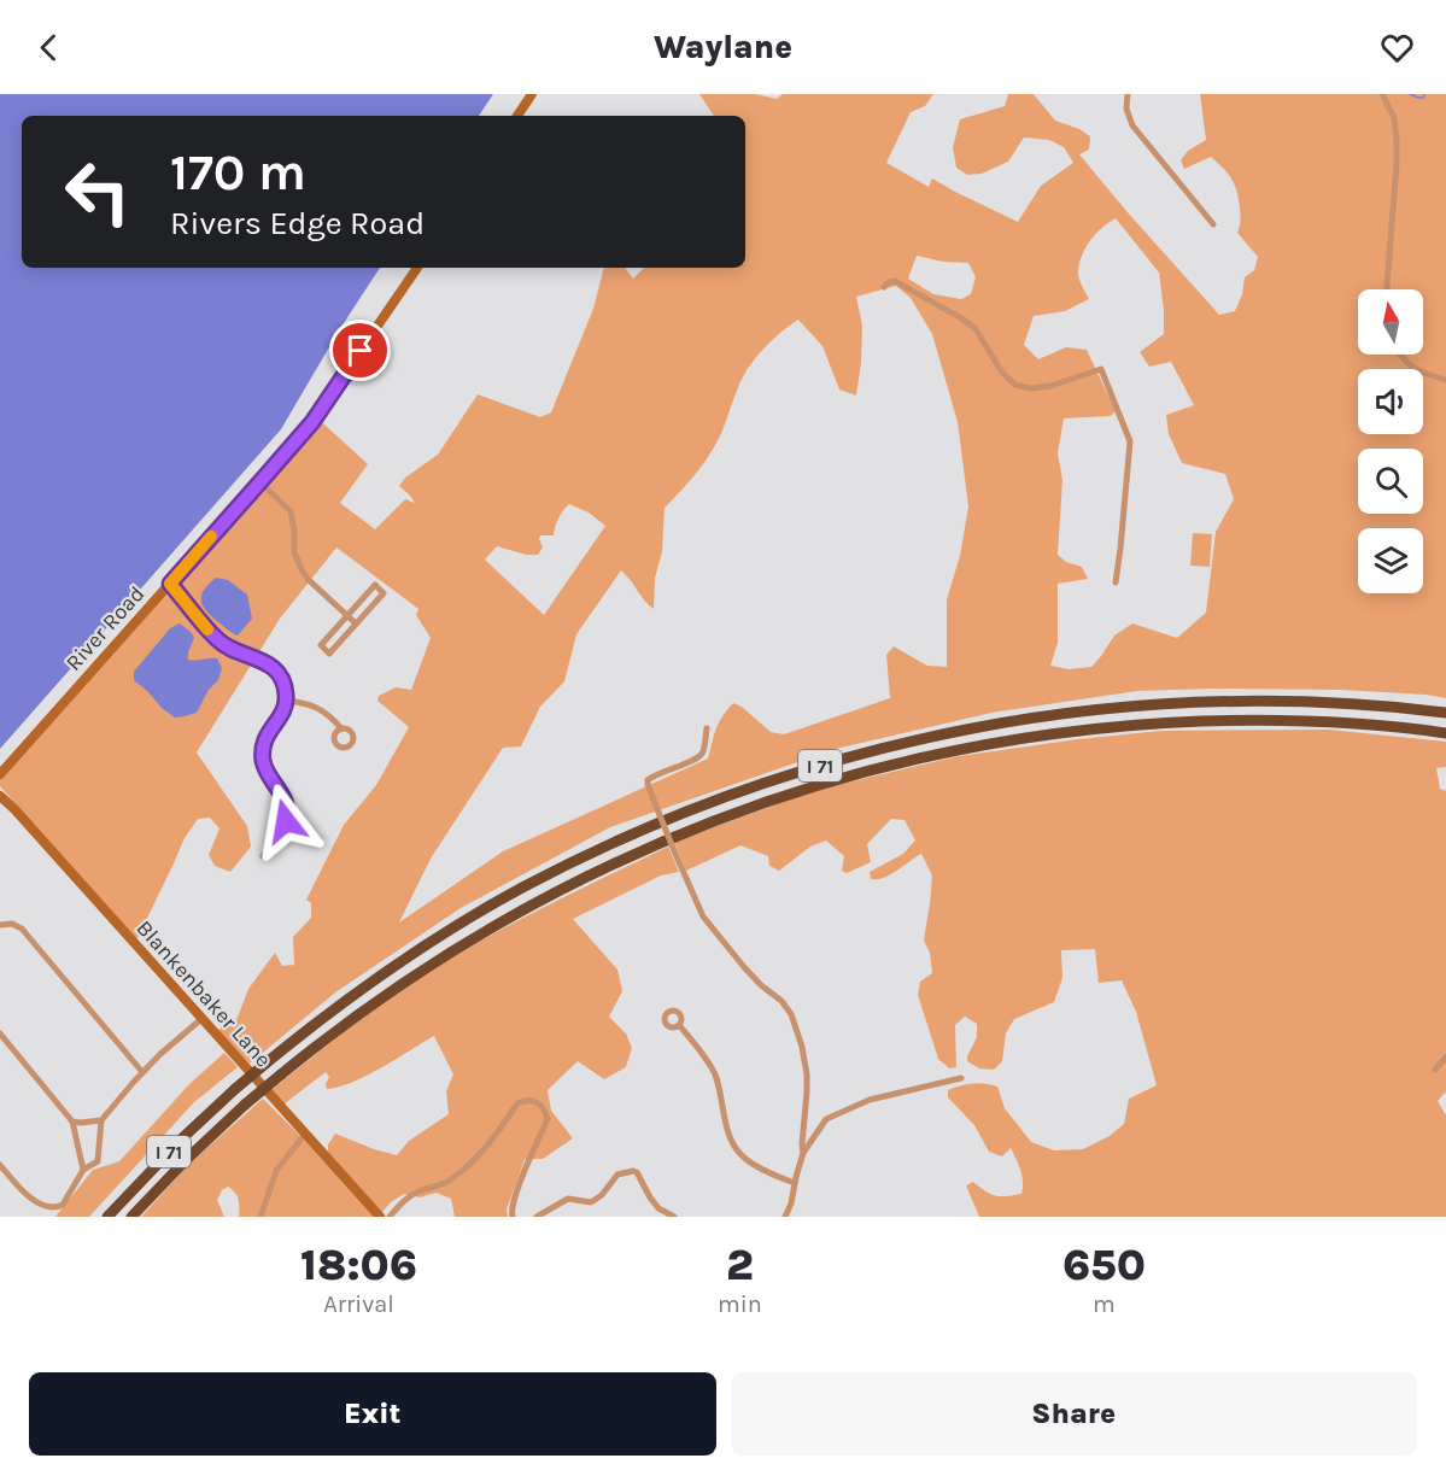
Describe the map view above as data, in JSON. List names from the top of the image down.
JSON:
{
  "streets": {
    "highway": ["I 71"],
    "street": ["River Road", "Blankenbaker Lane"]
  },
  "north": "top",
  "page": {
    "header": "Waylane",
    "turn": ["170 m", "Rivers Edge Road"],
    "eta": [
      "18:06",
      "Arrival",
      "2",
      "min",
      "650",
      "m"
    ],
    "buttons": ["Exit", "Share"]
  }
}
